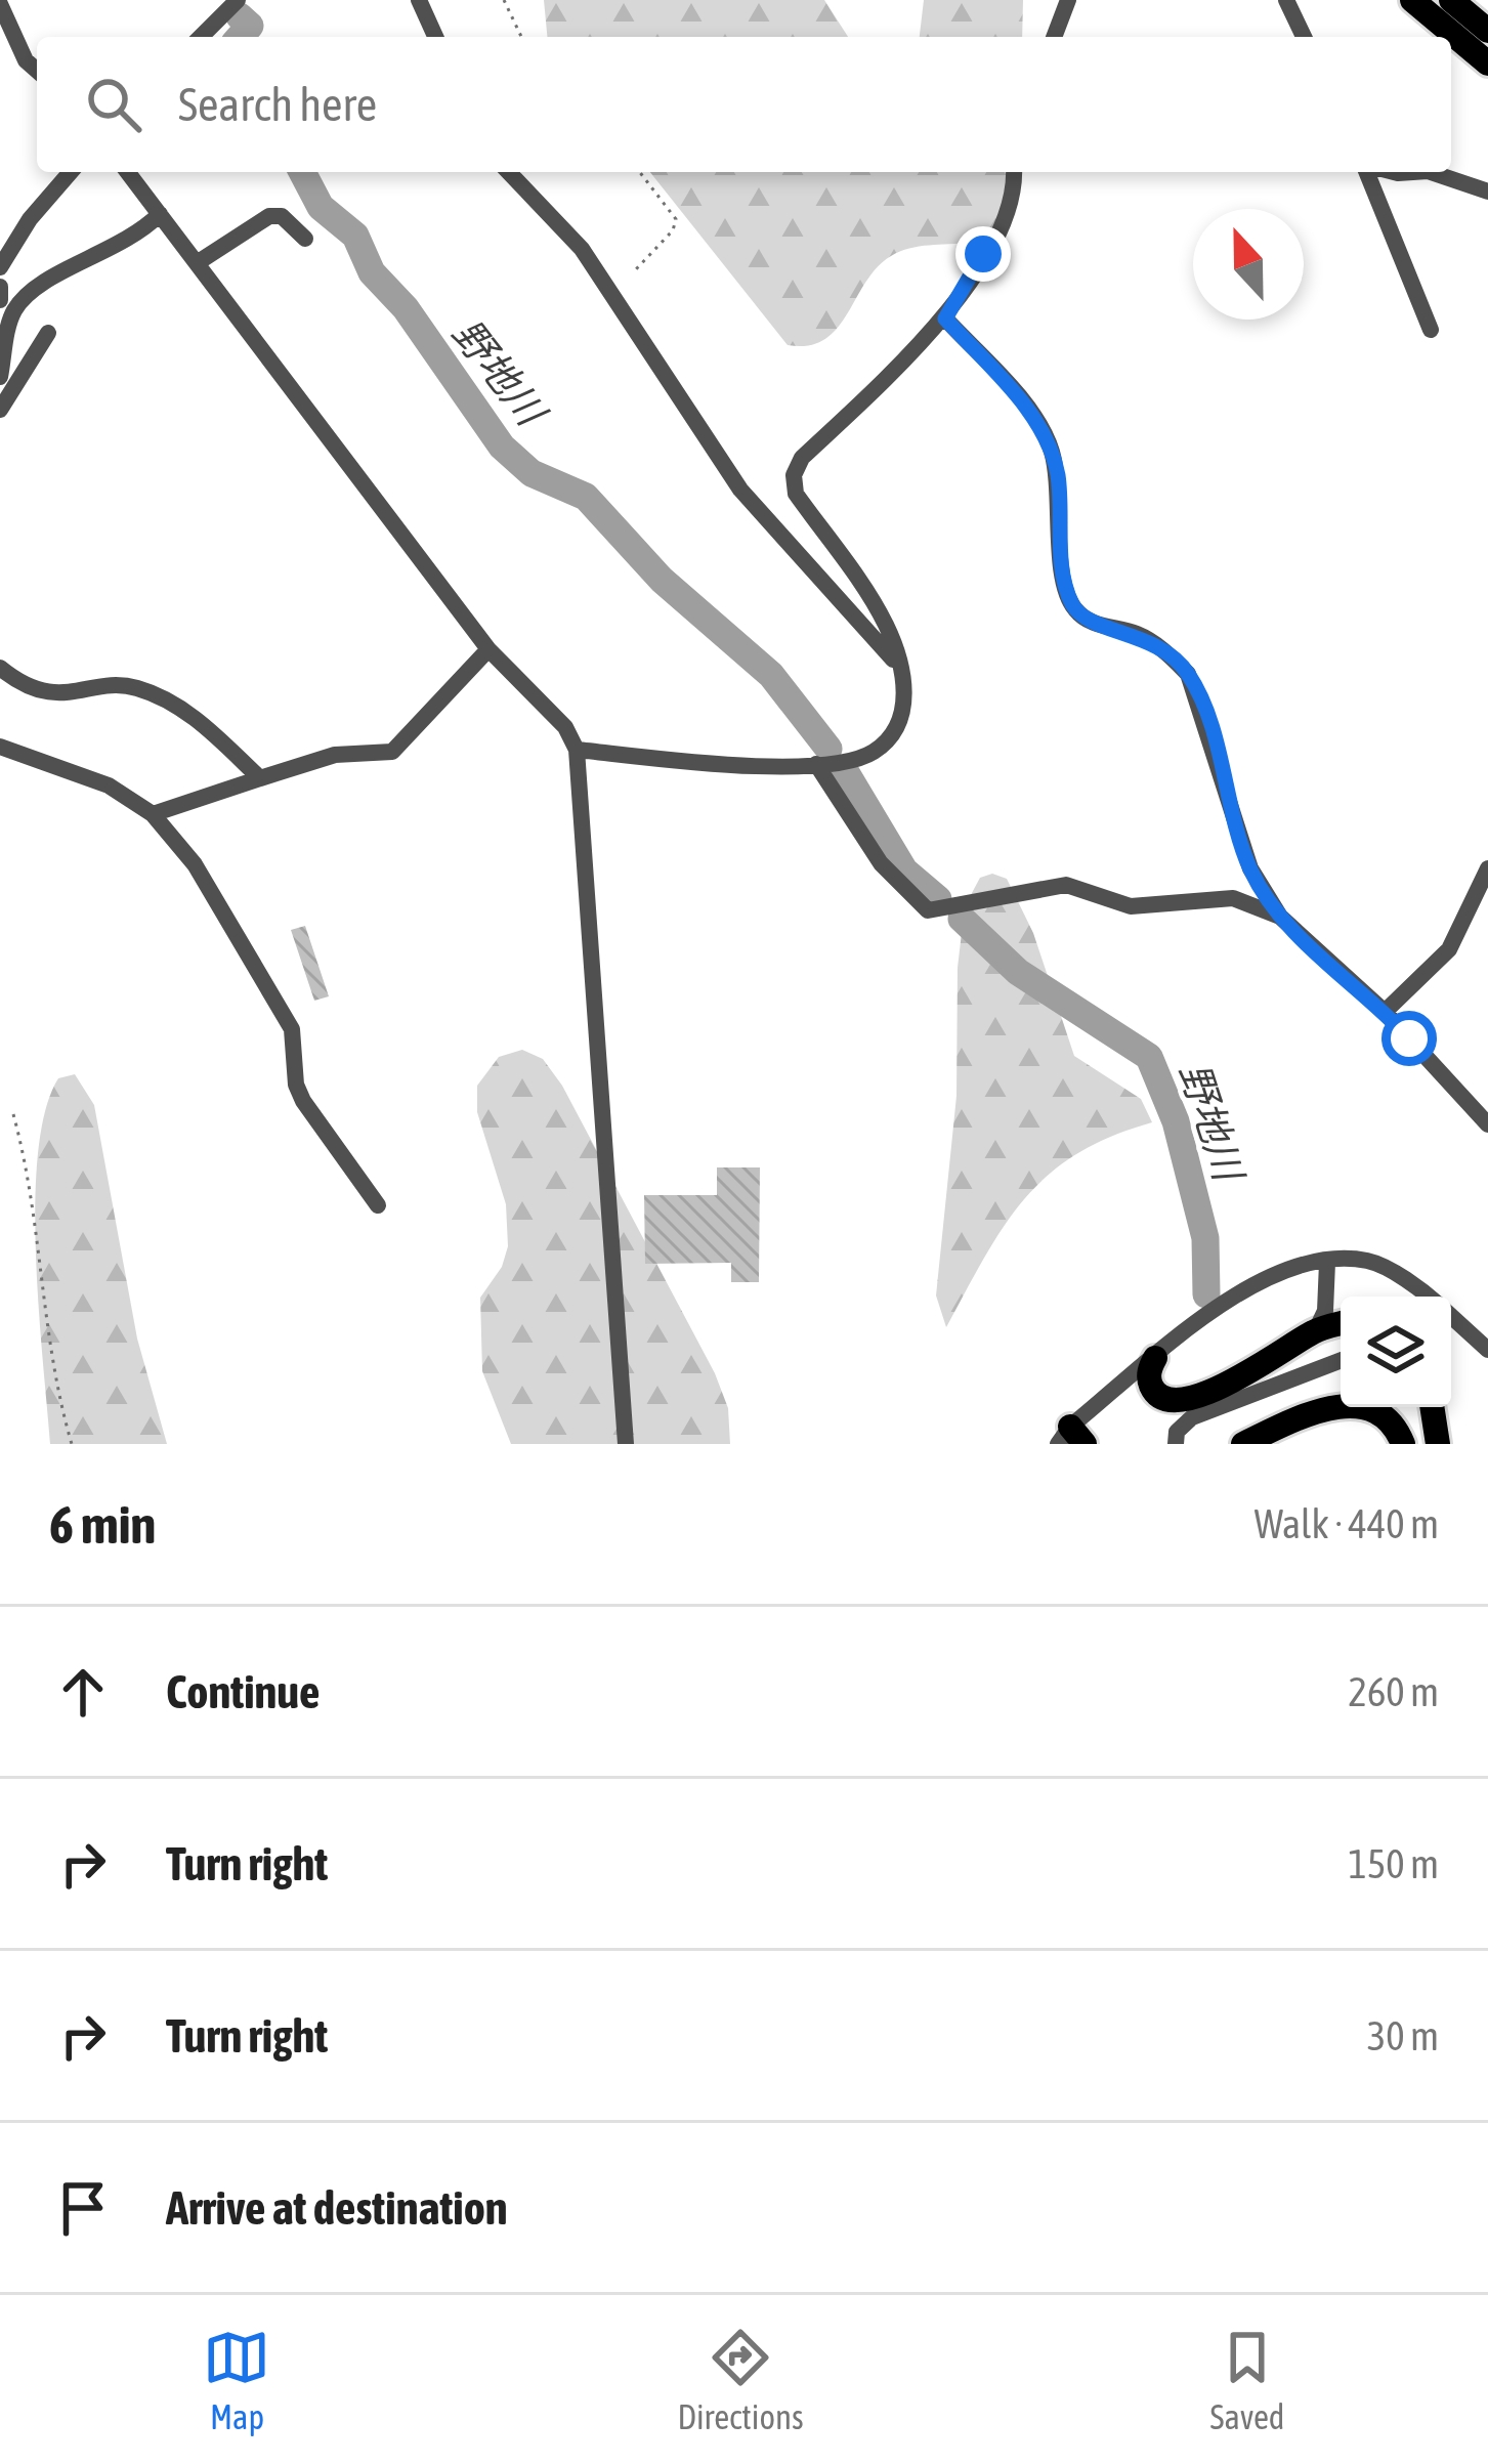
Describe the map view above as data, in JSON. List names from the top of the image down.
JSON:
{
  "water": ["野地川"],
  "north": "top",
  "page": {
    "search": "Search here",
    "heading": ["6 min", "Walk · 440 m"],
    "list": [
      ["Continue", "260 m"],
      ["Turn right", "150 m"],
      ["Turn right", "30 m"],
      "Arrive at destination"
    ],
    "nav": ["Map", "Directions", "Saved"]
  }
}
